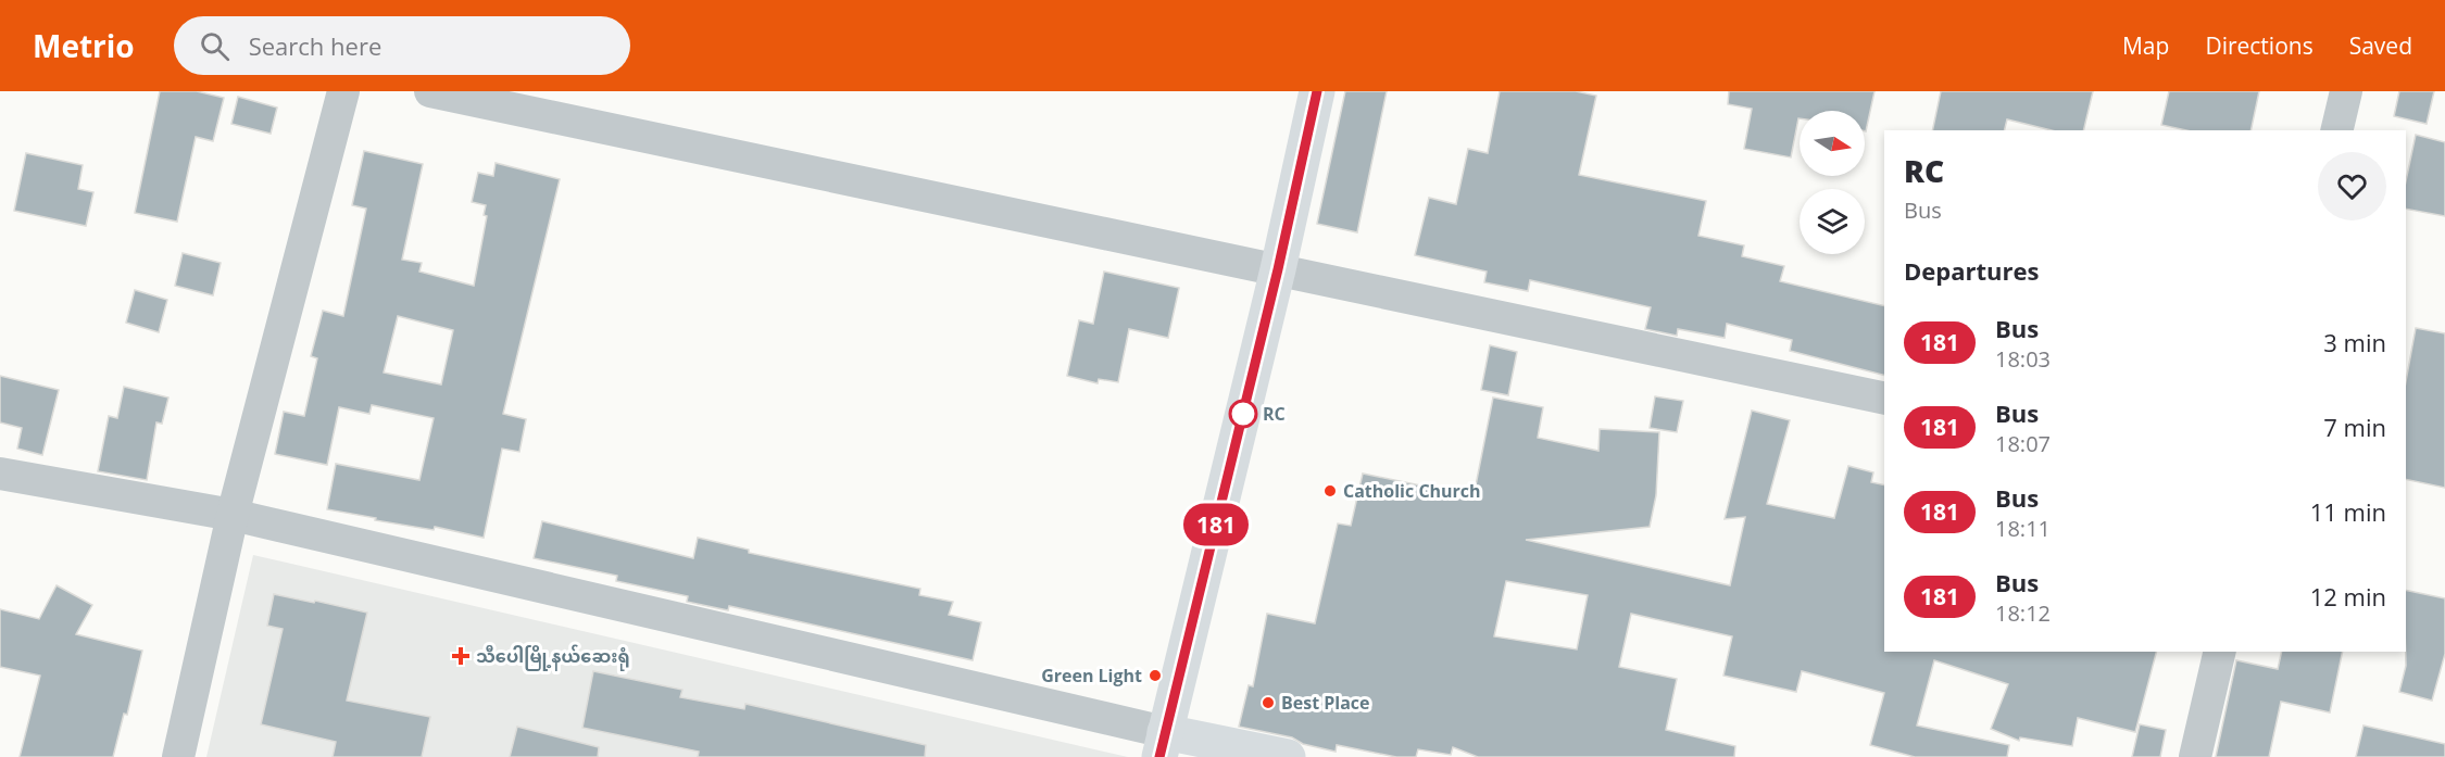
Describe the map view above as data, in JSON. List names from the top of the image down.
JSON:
{
  "places": {
    "other": [
      "RC",
      "Catholic Church",
      "Green Light",
      "Best Place"
    ],
    "health": ["သီပေါမြို့နယ်ဆေးရုံ"]
  },
  "lines": ["bus line 181"],
  "north": "right",
  "page": {
    "header": "Metrio",
    "search": "Search here",
    "nav": ["Map", "Directions", "Saved"],
    "on_map": "181",
    "heading": [
      ["RC", "Bus"],
      "Departures"
    ],
    "list": [
      {
        "mark": "181",
        "name": "Bus",
        "note": "18:03",
        "value": "3 min"
      },
      {
        "mark": "181",
        "name": "Bus",
        "note": "18:07",
        "value": "7 min"
      },
      {
        "mark": "181",
        "name": "Bus",
        "note": "18:11",
        "value": "11 min"
      },
      {
        "mark": "181",
        "name": "Bus",
        "note": "18:12",
        "value": "12 min"
      }
    ]
  }
}
